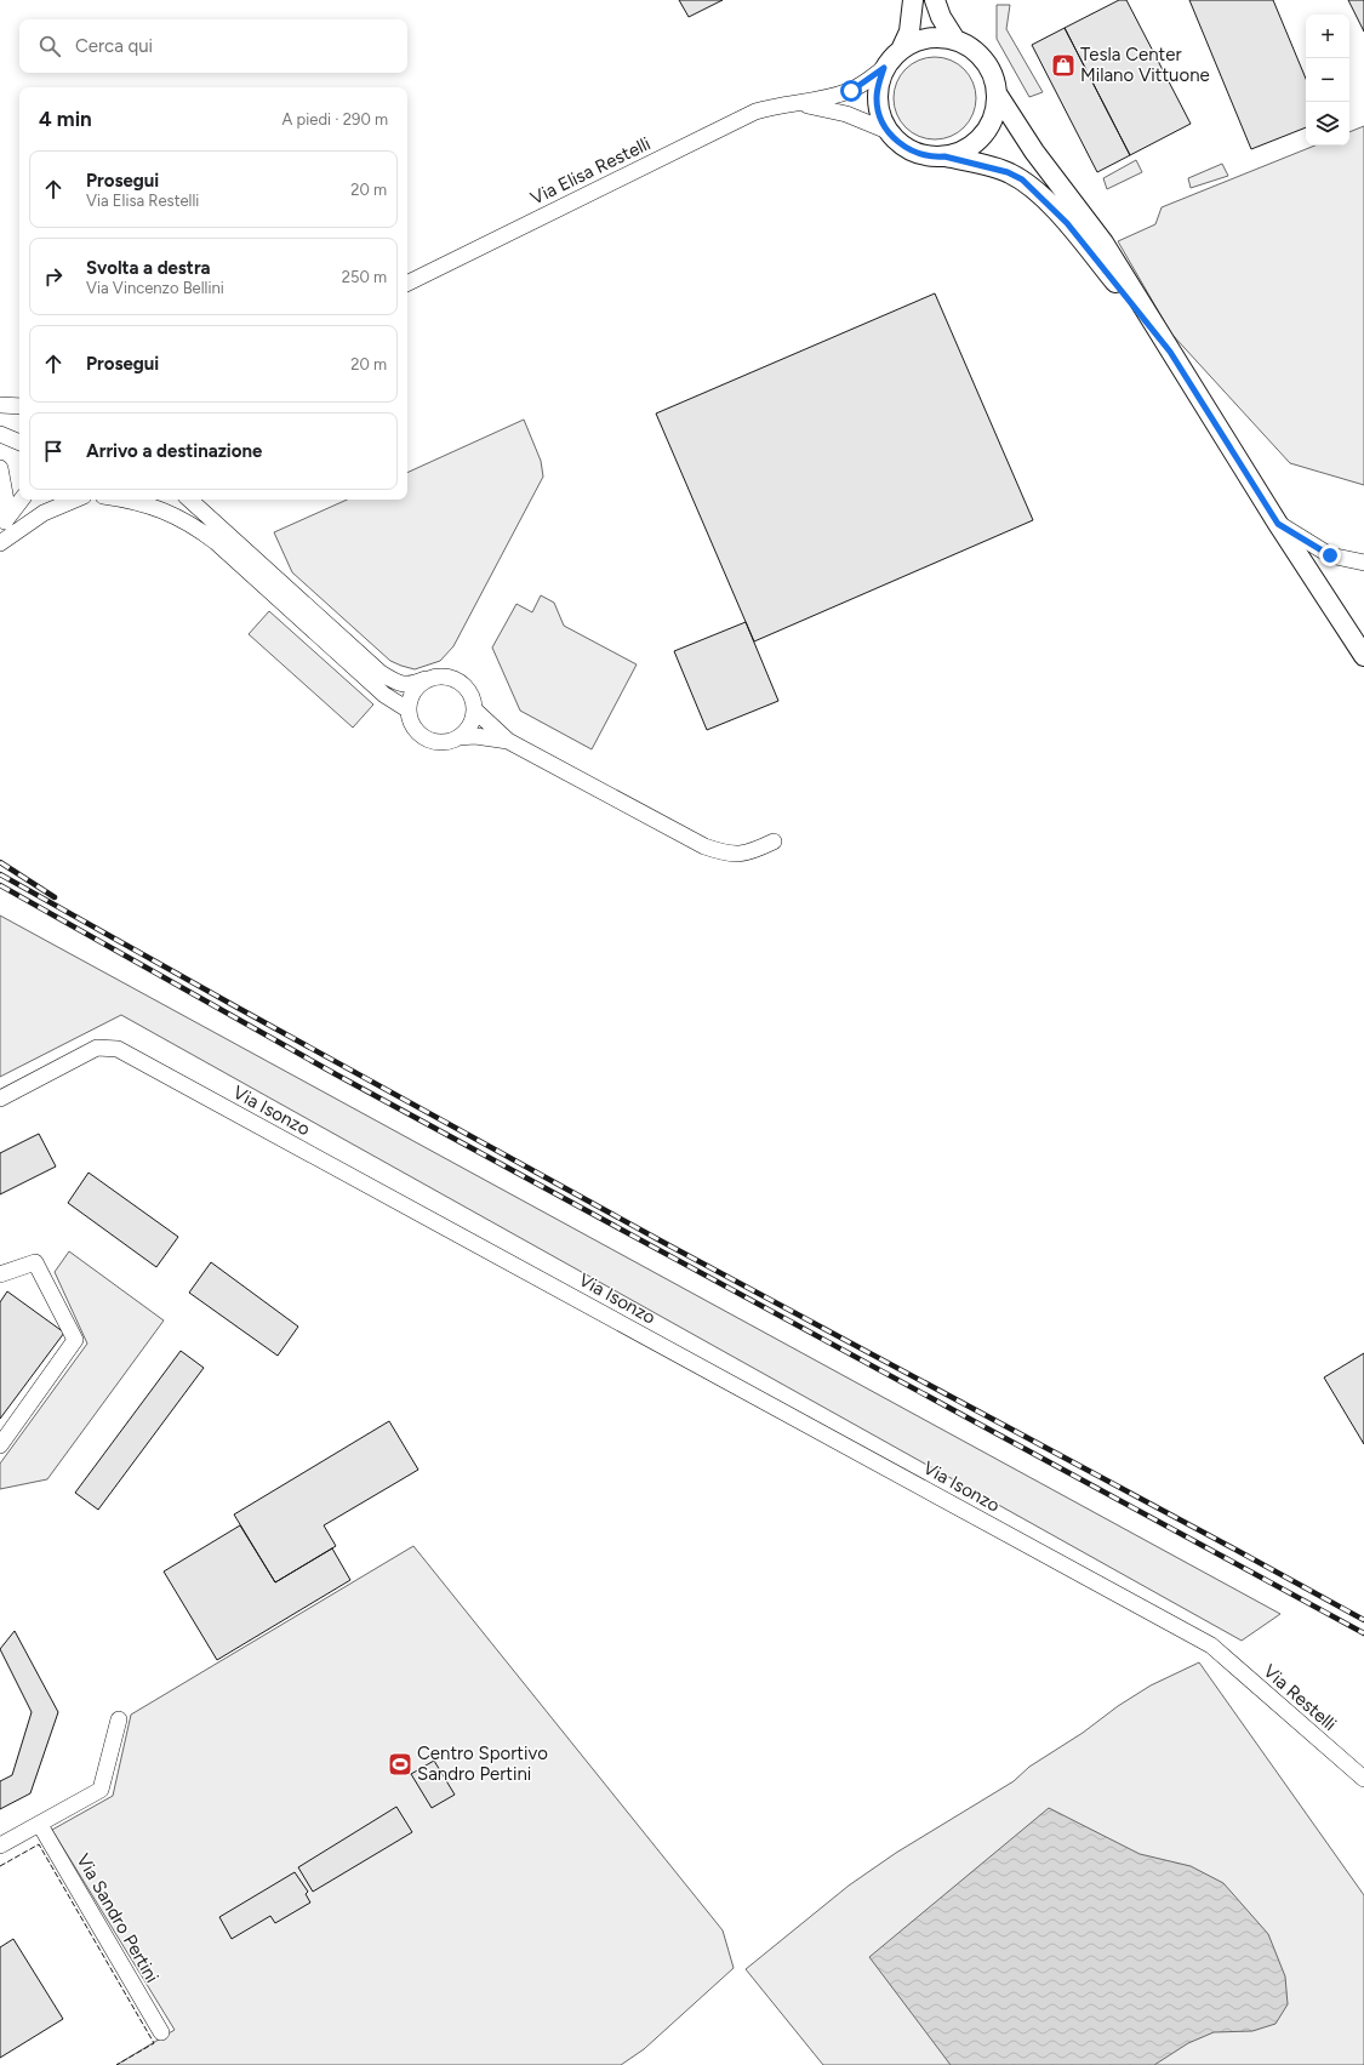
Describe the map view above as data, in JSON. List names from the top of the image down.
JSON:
{
  "streets": {
    "street": [
      "Via Elisa Restelli",
      "Via Isonzo",
      "Via Restelli",
      "Via Sandro Pertini"
    ]
  },
  "crossings": [
    ["Via Isonzo", "Via Restelli"]
  ],
  "places": {
    "shop": ["Tesla Center Milano Vittuone"],
    "sports": ["Centro Sportivo Sandro Pertini"]
  },
  "page": {
    "map_buttons": ["+", "−"],
    "search": "Cerca qui",
    "heading": ["4 min", "A piedi · 290 m"],
    "list": [
      ["Prosegui", "Via Elisa Restelli", "20 m"],
      ["Svolta a destra", "Via Vincenzo Bellini", "250 m"],
      ["Prosegui", "20 m"],
      "Arrivo a destinazione"
    ]
  }
}
